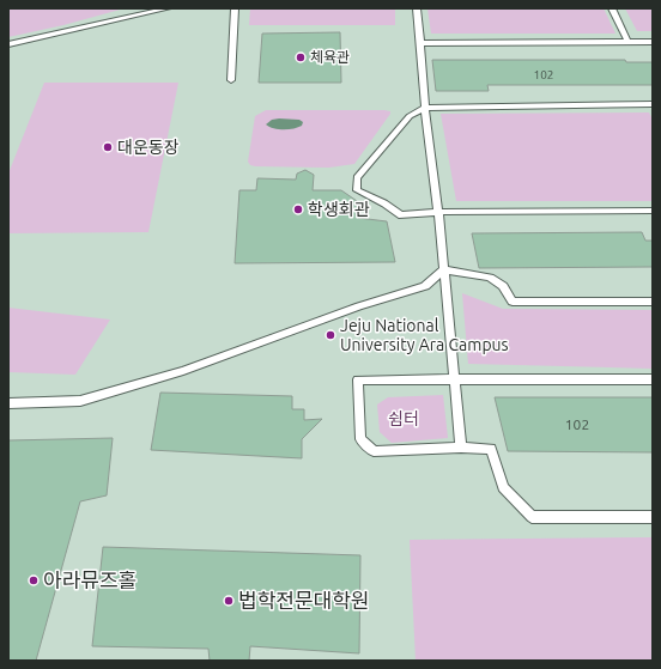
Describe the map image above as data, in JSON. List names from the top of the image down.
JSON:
{
  "parks": ["쉼터"],
  "places": [
    "체육관",
    "대운동장",
    "학생회관",
    "Jeju National University Ara Campus",
    "아라뮤즈홀",
    "법학전문대학원"
  ],
  "house_numbers": ["102", "102"]
}
